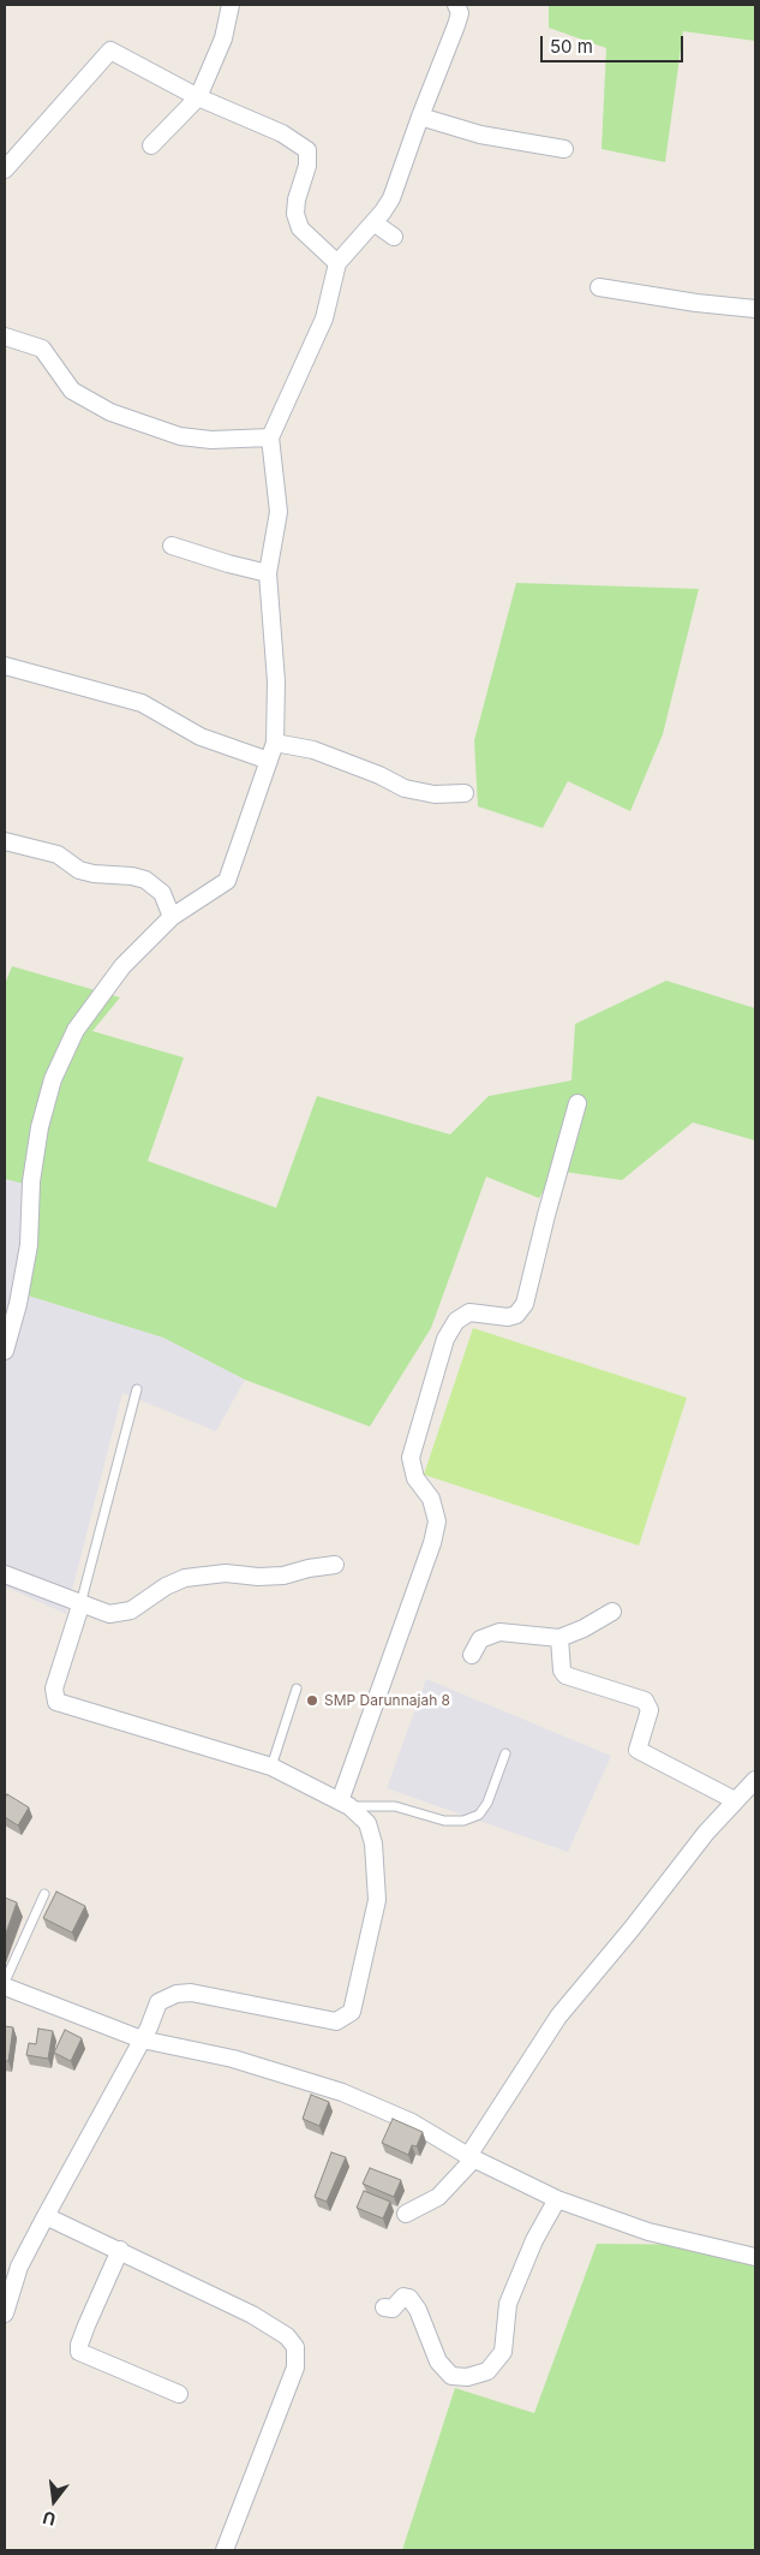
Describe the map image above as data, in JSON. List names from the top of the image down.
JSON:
{
  "places": ["SMP Darunnajah 8"],
  "scale_bar": "50 m",
  "north": "bottom"
}
